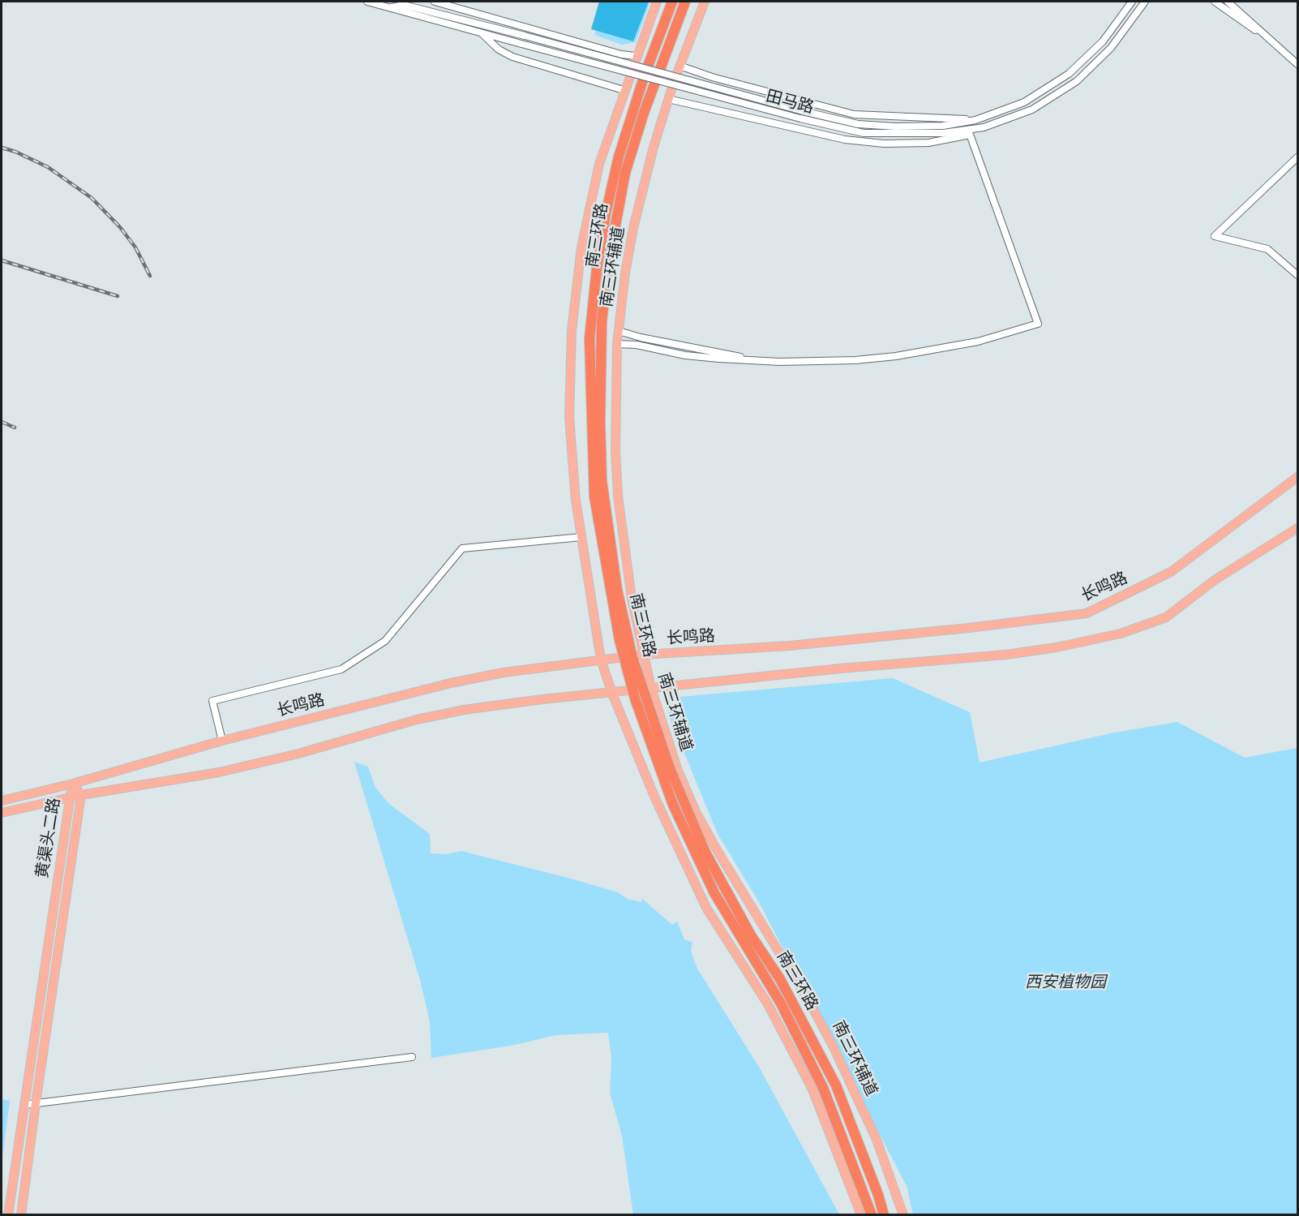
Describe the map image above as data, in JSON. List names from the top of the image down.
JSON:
{
  "streets": {
    "highway": ["南三环路"],
    "main road": ["南三环辅道", "长鸣路", "黄渠头二路"],
    "street": ["田马路"]
  },
  "crossings": [
    ["南三环辅道", "长鸣路"],
    ["长鸣路", "黄渠头二路"]
  ],
  "parks": ["西安植物园"]
}
